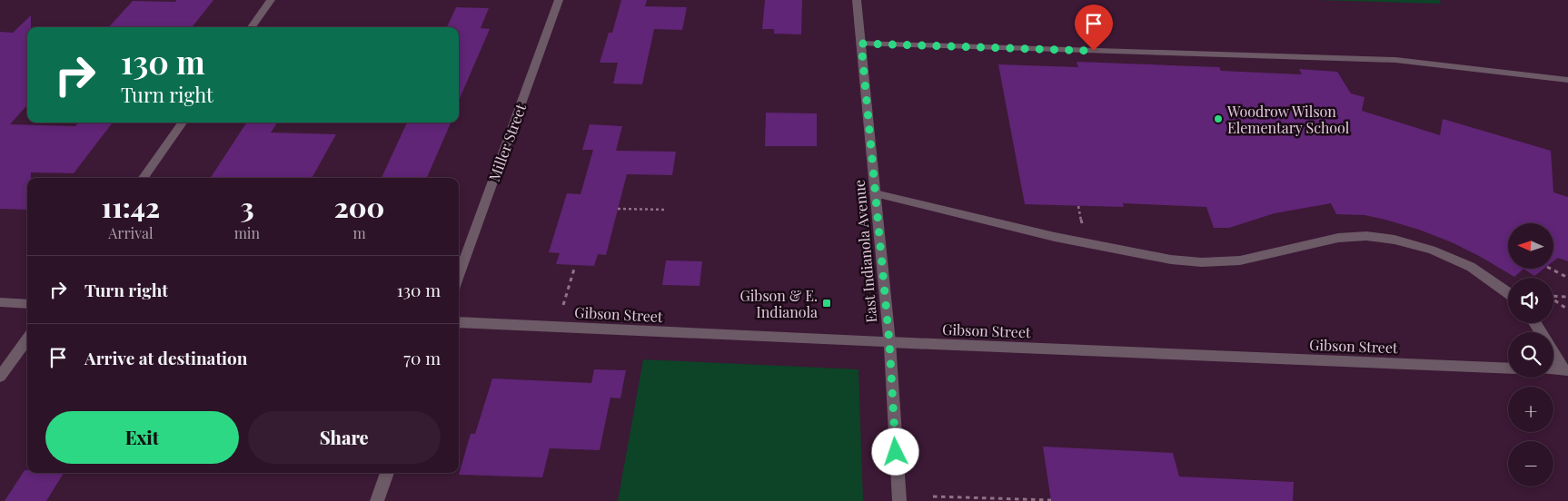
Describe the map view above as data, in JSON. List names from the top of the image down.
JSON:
{
  "streets": {
    "street": ["Miller Street", "East Indianola Avenue", "Gibson Street"]
  },
  "crossings": [
    ["East Indianola Avenue", "Gibson Street"]
  ],
  "places": {
    "other": ["Woodrow Wilson Elementary School"],
    "transit": ["Gibson & E. Indianola"]
  },
  "north": "left",
  "page": {
    "turn": ["130 m", "Turn right"],
    "eta": [
      "11:42",
      "Arrival",
      "3",
      "min",
      "200",
      "m"
    ],
    "map_buttons": ["+", "−"],
    "list": [
      {
        "name": "Turn right",
        "value": "130 m"
      },
      {
        "name": "Arrive at destination",
        "value": "70 m"
      }
    ],
    "buttons": ["Exit", "Share"]
  }
}
